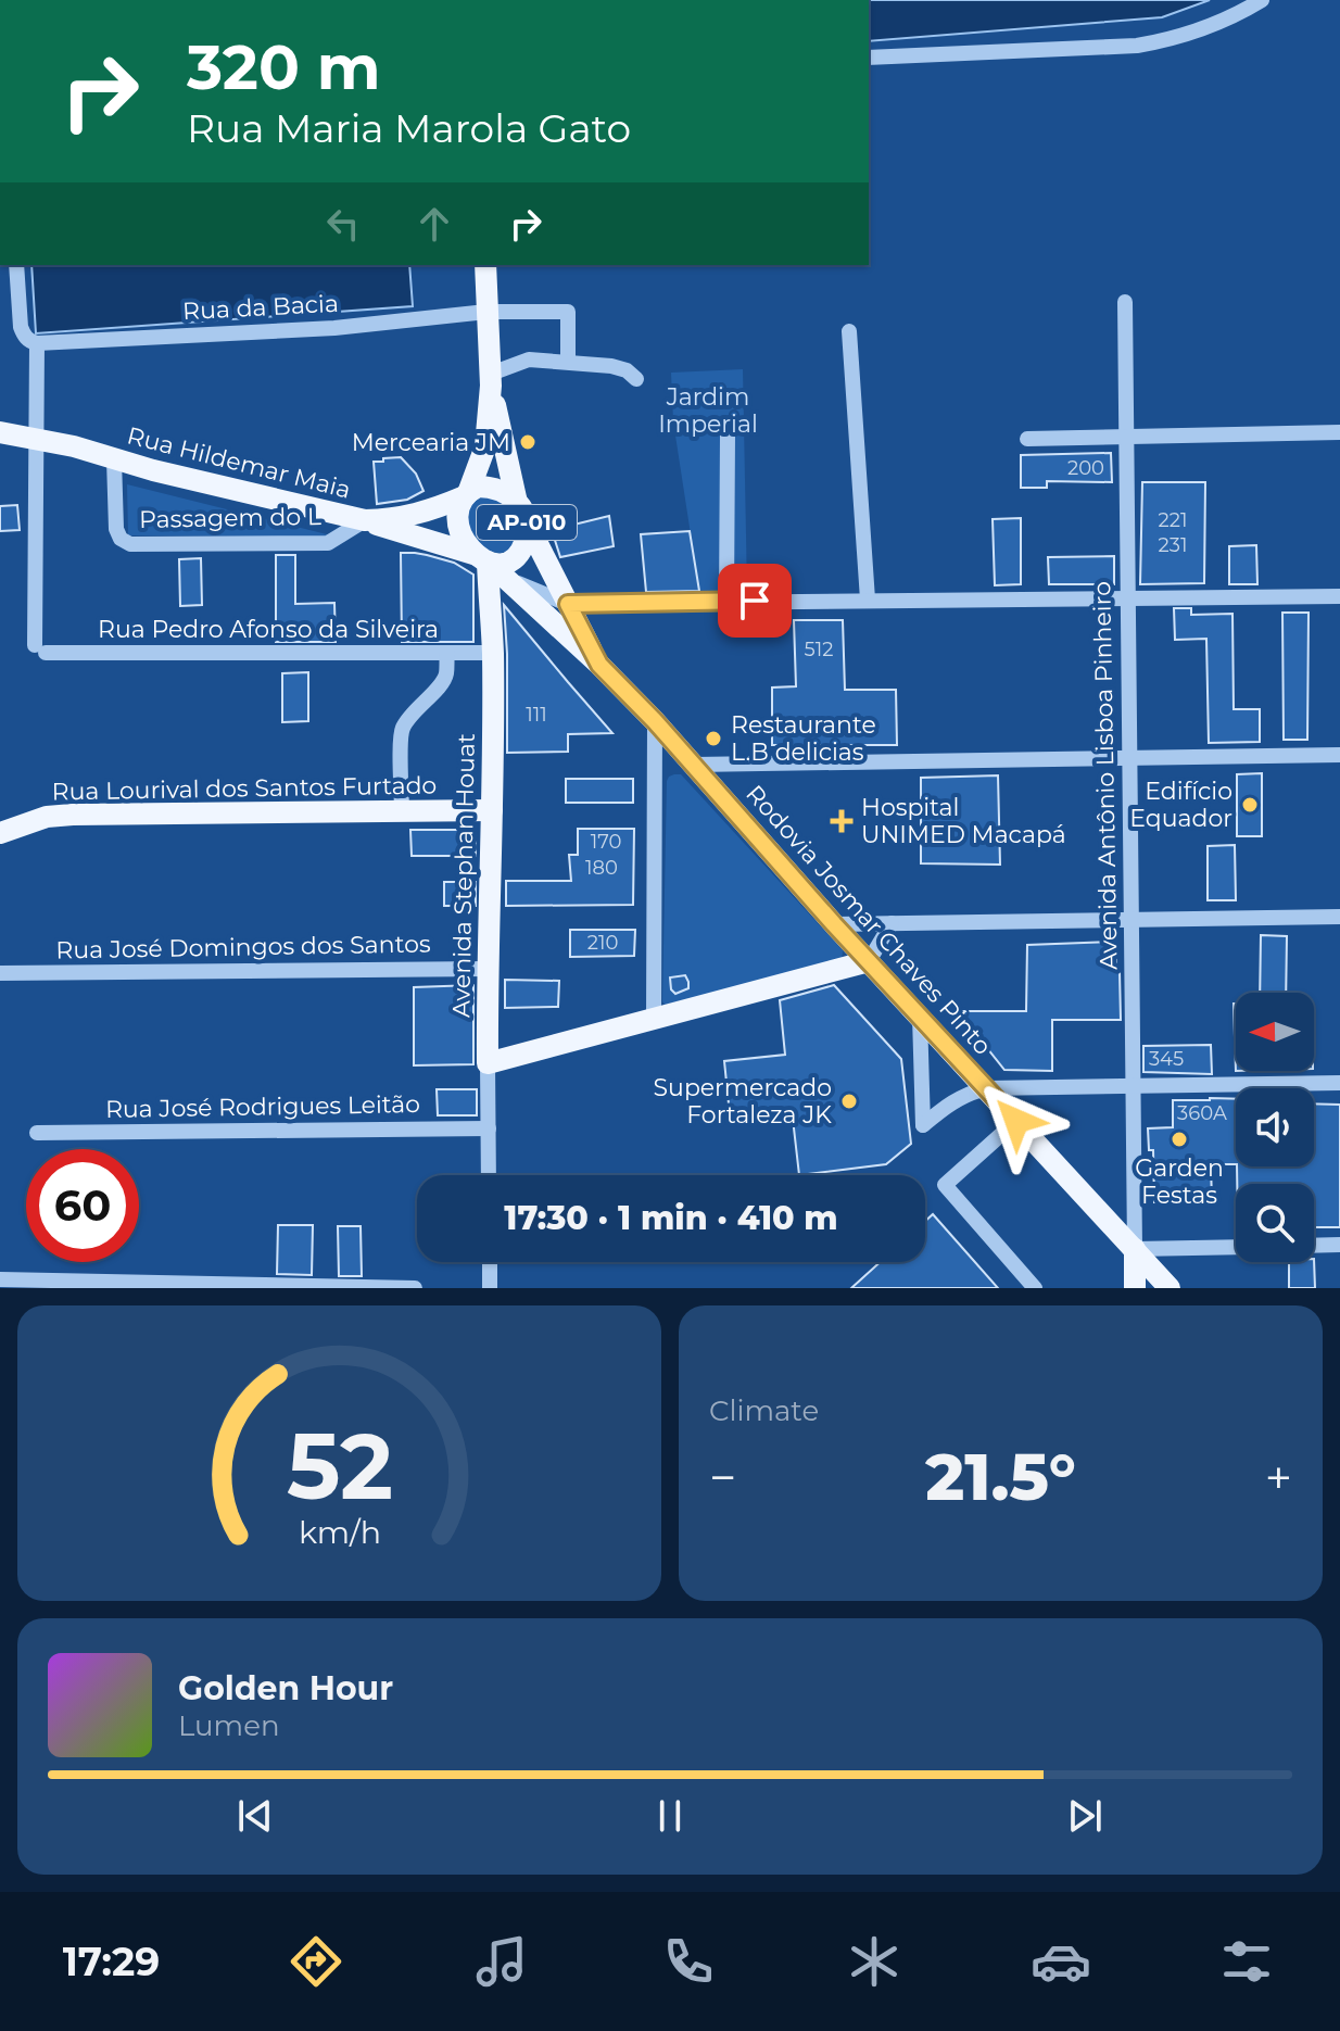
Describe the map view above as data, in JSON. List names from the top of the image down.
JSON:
{
  "streets": {
    "main road": [
      "Rua Hildemar Maia",
      "AP-010",
      "Rua Lourival dos Santos Furtado",
      "Avenida Stephan Houat",
      "Rodovia Josmar Chaves Pinto"
    ],
    "street": [
      "Rua da Bacia",
      "Passagem do L",
      "Rua Pedro Afonso da Silveira",
      "Avenida Antônio Lisboa Pinheiro",
      "Rua José Domingos dos Santos",
      "Rua José Rodrigues Leitão"
    ]
  },
  "crossings": [
    ["Rua da Bacia", "Rodovia Josmar Chaves Pinto"],
    ["Rua Hildemar Maia", "Passagem do L"],
    ["Rua Hildemar Maia", "AP-010"],
    ["Rua Hildemar Maia", "Rua Pedro Afonso da Silveira"],
    ["Rua Hildemar Maia", "Avenida Stephan Houat"],
    ["Rua Hildemar Maia", "Rodovia Josmar Chaves Pinto"],
    ["AP-010", "Avenida Stephan Houat"],
    ["AP-010", "Rodovia Josmar Chaves Pinto"],
    ["Rua Pedro Afonso da Silveira", "Avenida Stephan Houat"],
    ["Avenida Antônio Lisboa Pinheiro", "Rodovia Josmar Chaves Pinto"],
    ["Rua Lourival dos Santos Furtado", "Avenida Stephan Houat"],
    ["Avenida Stephan Houat", "Rodovia Josmar Chaves Pinto"],
    ["Avenida Stephan Houat", "Rua José Domingos dos Santos"],
    ["Avenida Stephan Houat", "Rua José Rodrigues Leitão"]
  ],
  "parks": ["Jardim Imperial"],
  "places": {
    "other": [
      "Mercearia JM",
      "Restaurante L.B delicias",
      "Edifício Equador",
      "Supermercado Fortaleza JK",
      "Garden Festas"
    ],
    "health": ["Hospital UNIMED Macapá"]
  },
  "house_numbers": [
    "200",
    "221",
    "231",
    "512",
    "111",
    "170",
    "180",
    "210",
    "345",
    "360A"
  ],
  "north": "left",
  "page": {
    "turn": ["320 m", "Rua Maria Marola Gato"],
    "limit": "60",
    "trip": "17:30 · 1 min · 410 m",
    "tile": "Climate",
    "heat": ["−", "21.5°", "+"],
    "song": ["Golden Hour", "Lumen"],
    "tabs": "17:29",
    "gauge": ["52", "km/h"]
  }
}
